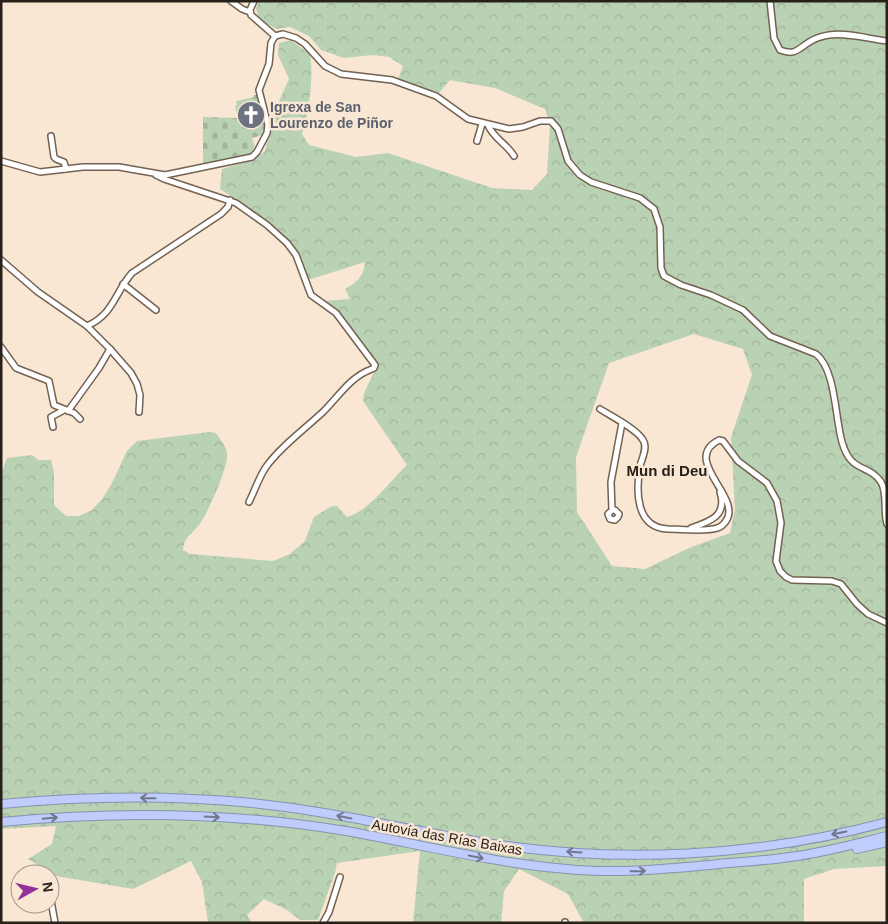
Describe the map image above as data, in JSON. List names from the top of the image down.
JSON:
{
  "streets": {
    "highway": ["Autovía das Rías Baixas"]
  },
  "districts": ["Mun di Deu"],
  "places": {
    "church": ["Igrexa de San Lourenzo de Piñor"]
  },
  "north": "right"
}
